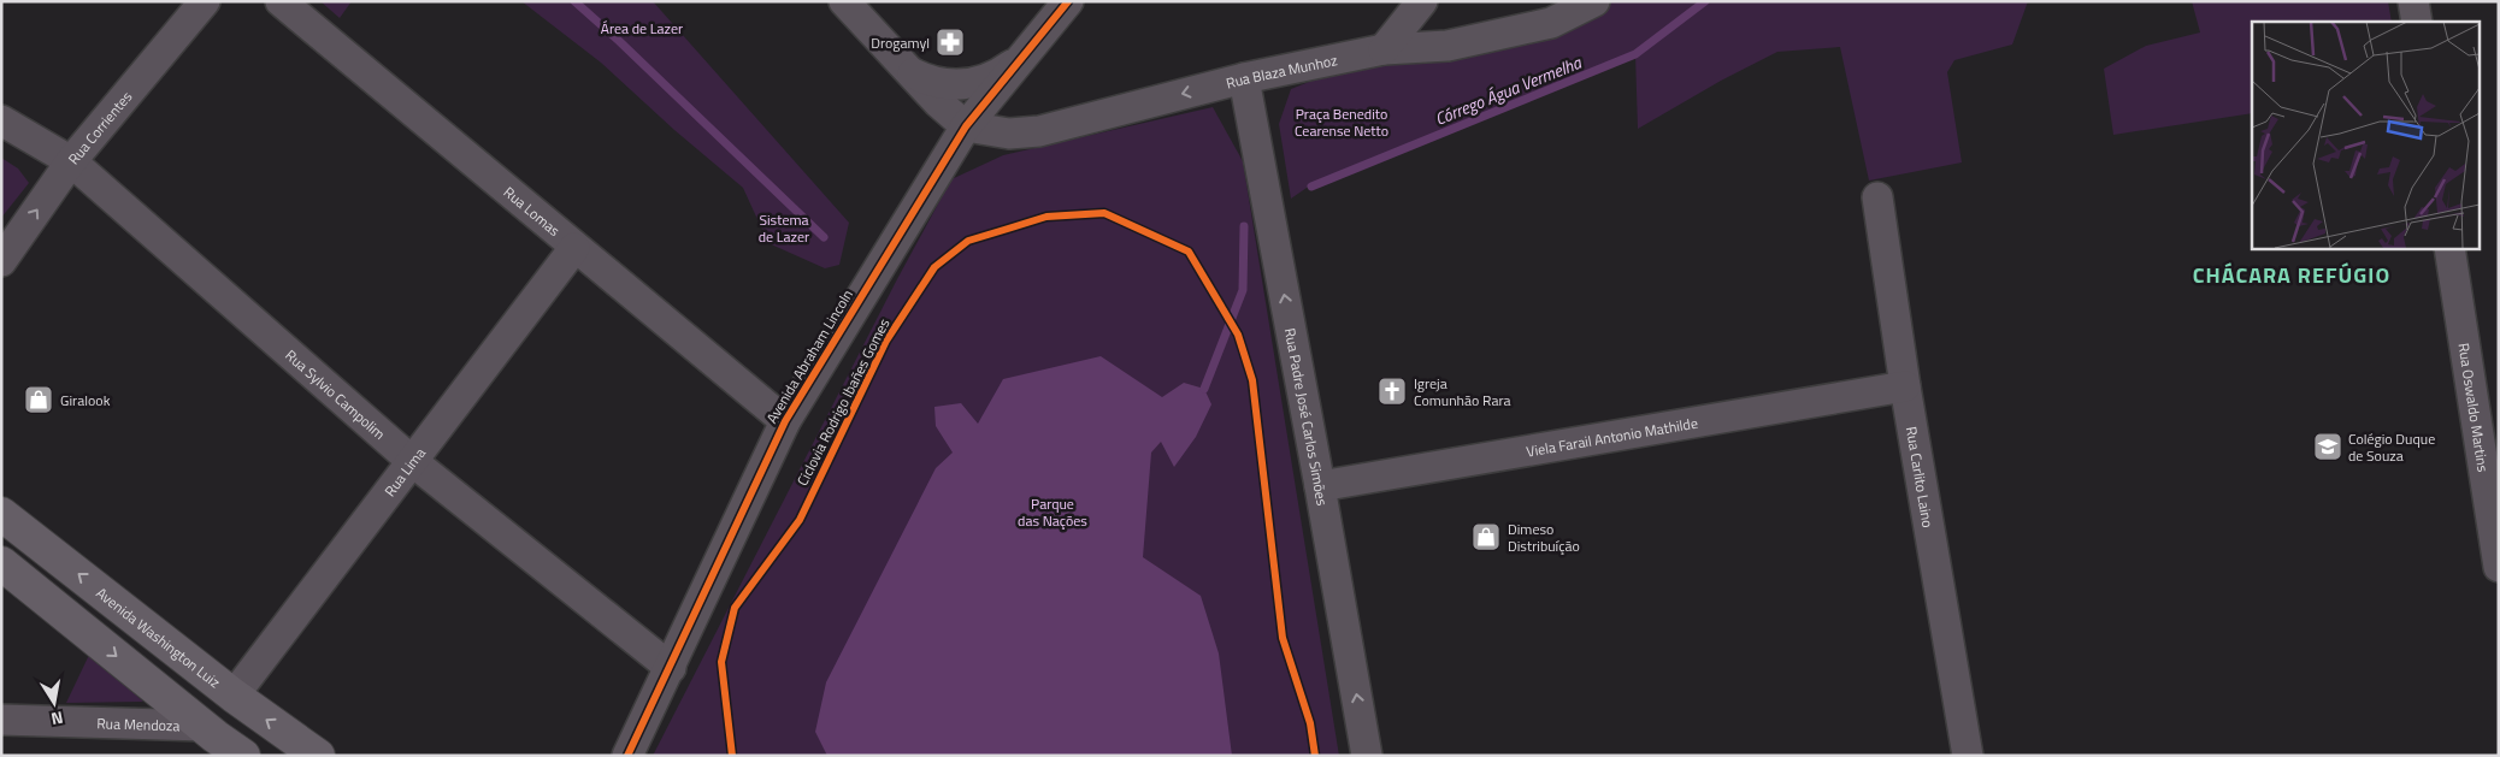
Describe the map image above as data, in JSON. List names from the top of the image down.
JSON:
{
  "streets": {
    "main road": ["Avenida Washington Luiz"],
    "street": [
      "Rua Blaza Munhoz",
      "Rua Corrientes",
      "Rua Lomas",
      "Avenida Abraham Lincoln",
      "Rua Sylvio Campolim",
      "Rua Oswaldo Martins",
      "Rua Padre José Carlos Simões",
      "Viela Farail Antonio Mathilde",
      "Rua Lima",
      "Rua Carlito Laino",
      "Rua Mendoza"
    ],
    "cycle path": ["Ciclovia Rodrigo Ibañes Gomes"]
  },
  "crossings": [
    ["Rua Blaza Munhoz", "Avenida Abraham Lincoln"],
    ["Rua Blaza Munhoz", "Rua Padre José Carlos Simões"],
    ["Rua Corrientes", "Rua Sylvio Campolim"],
    ["Rua Lomas", "Avenida Abraham Lincoln"],
    ["Rua Lomas", "Rua Lima"],
    ["Avenida Abraham Lincoln", "Rua Sylvio Campolim"],
    ["Rua Sylvio Campolim", "Rua Lima"],
    ["Rua Padre José Carlos Simões", "Viela Farail Antonio Mathilde"],
    ["Viela Farail Antonio Mathilde", "Rua Carlito Laino"],
    ["Rua Lima", "Avenida Washington Luiz"]
  ],
  "one_way": ["Rua Blaza Munhoz", "Rua Corrientes", "Rua Padre José Carlos Simões"],
  "districts": ["CHÁCARA REFÚGIO"],
  "water": ["Córrego Água Vermelha"],
  "parks": [
    "Área de Lazer",
    "Praça Benedito Cearense Netto",
    "Sistema de Lazer",
    "Parque das Nações"
  ],
  "places": {
    "pharmacy": ["Drogamyl"],
    "church": ["Igreja Comunhão Rara"],
    "shop": ["Giralook", "Dimeso Distribuíção"],
    "school or university": ["Colégio Duque de Souza"]
  },
  "north": "bottom"
}
